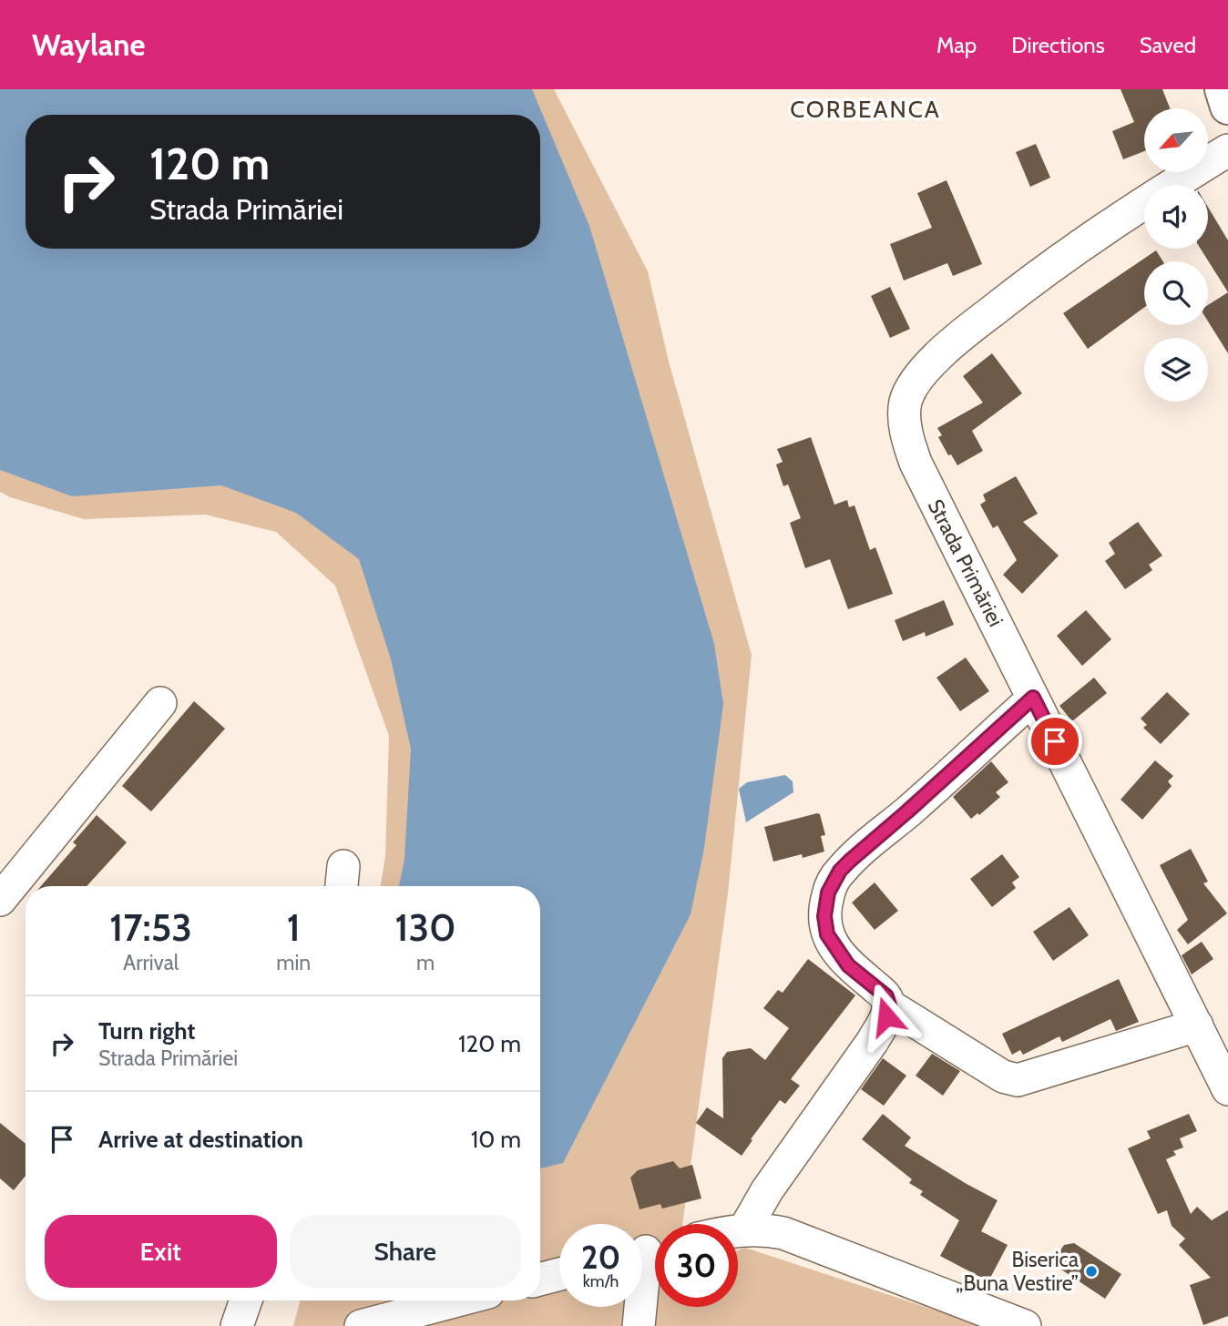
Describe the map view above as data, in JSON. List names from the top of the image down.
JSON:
{
  "streets": {
    "street": ["Strada Primăriei"]
  },
  "districts": ["CORBEANCA"],
  "places": ["Biserica „Buna Vestire”"],
  "north": "bottom left",
  "page": {
    "header": "Waylane",
    "nav": ["Map", "Directions", "Saved"],
    "turn": ["120 m", "Strada Primăriei"],
    "eta": [
      "17:53",
      "Arrival",
      "1",
      "min",
      "130",
      "m"
    ],
    "list": [
      {
        "name": "Turn right",
        "note": "Strada Primăriei",
        "value": "120 m"
      },
      {
        "name": "Arrive at destination",
        "value": "10 m"
      }
    ],
    "buttons": ["Exit", "Share"],
    "speed": "20 km/h",
    "limit": "30"
  }
}
